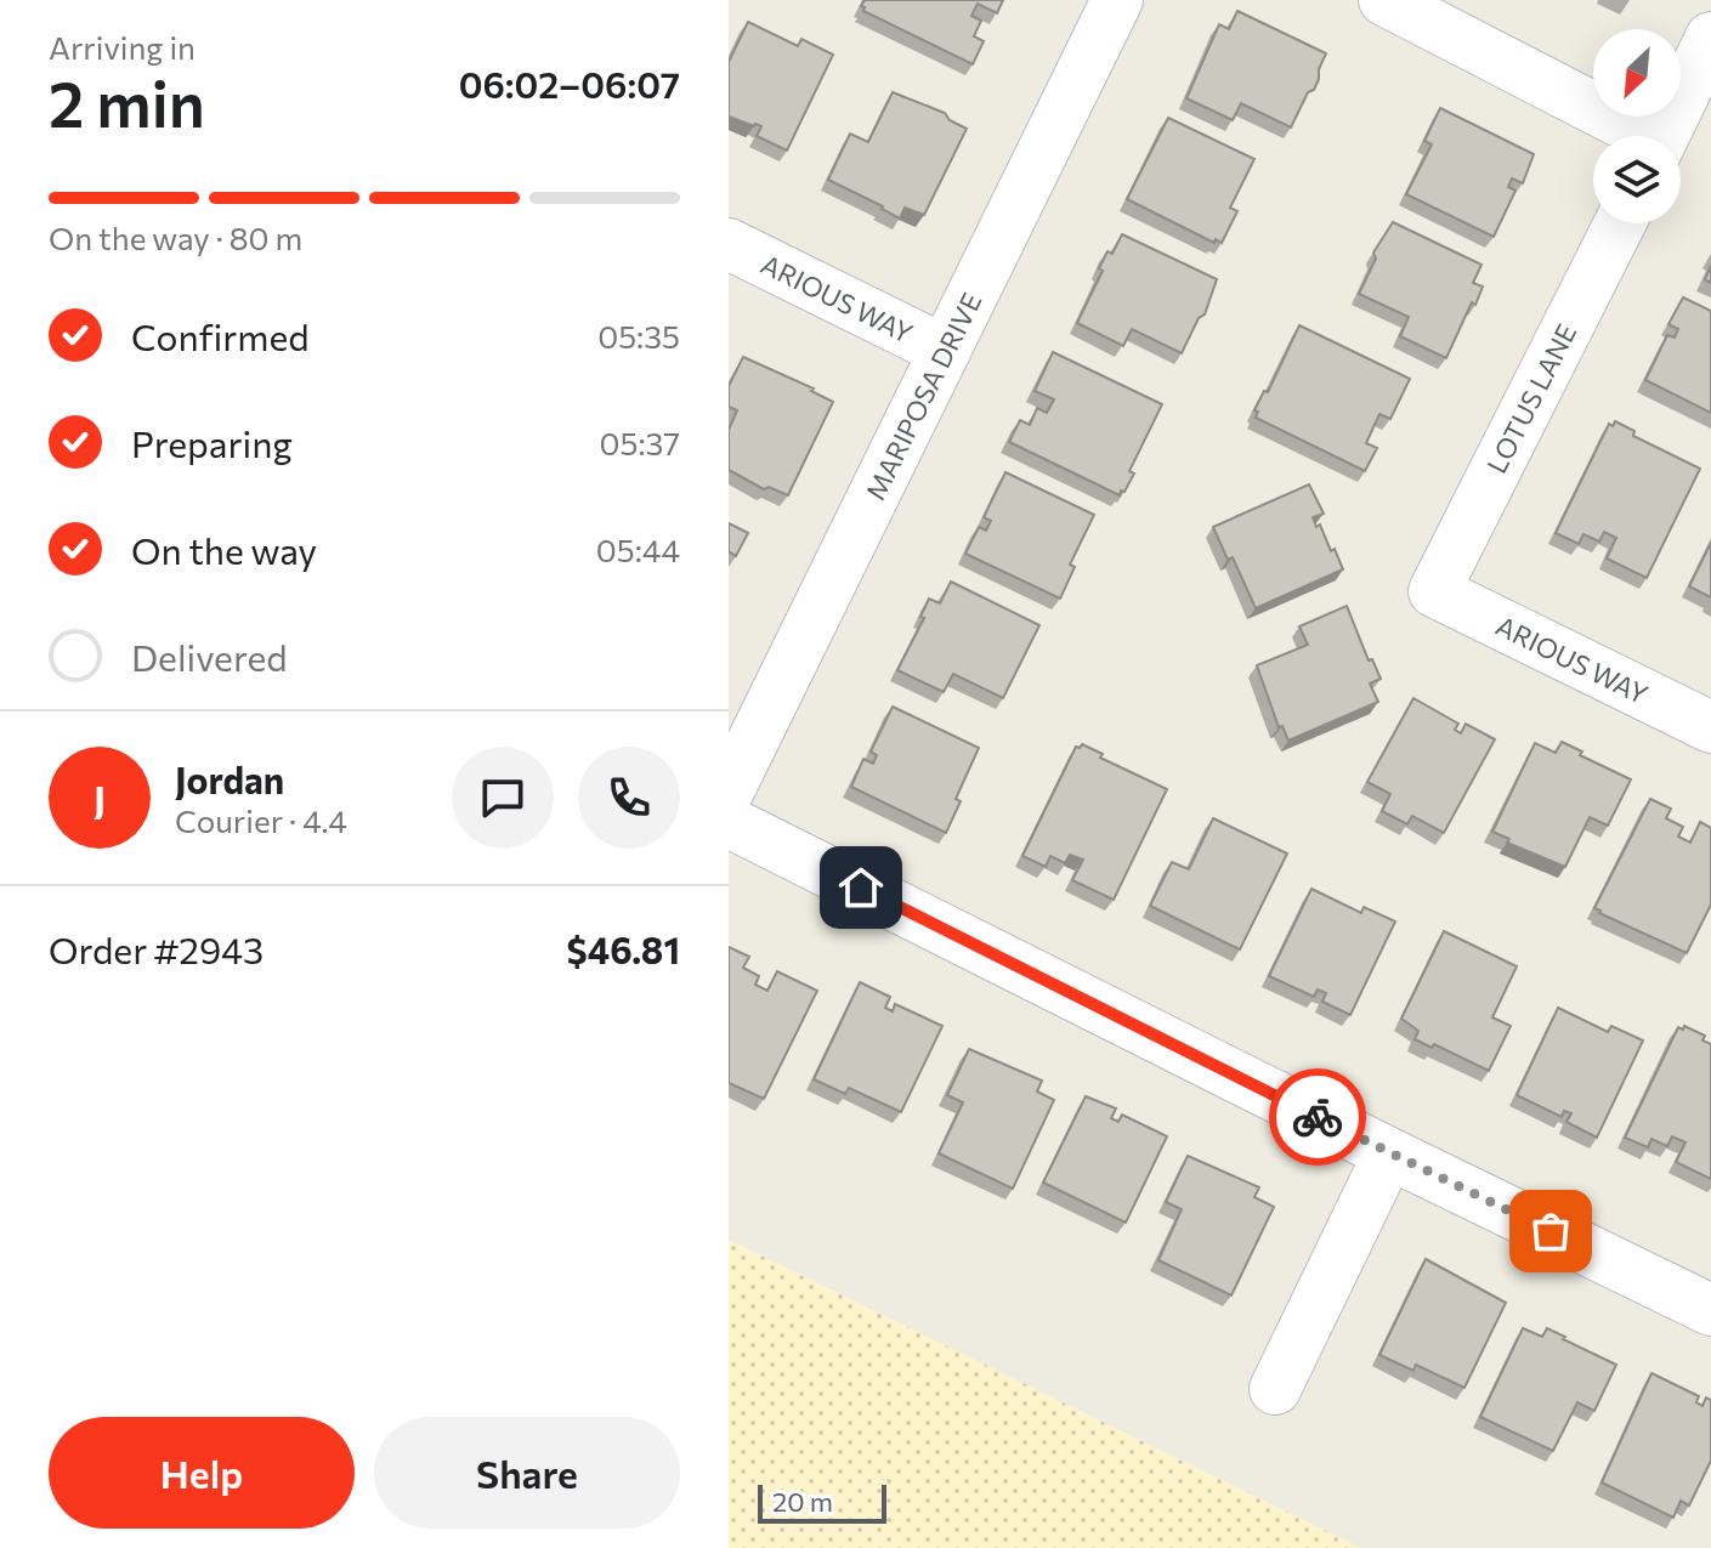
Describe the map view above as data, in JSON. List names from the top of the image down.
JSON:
{
  "streets": {
    "street": ["ARIOUS WAY", "MARIPOSA DRIVE", "LOTUS LANE"]
  },
  "crossings": [
    ["ARIOUS WAY", "MARIPOSA DRIVE"],
    ["ARIOUS WAY", "LOTUS LANE"]
  ],
  "scale_bar": "20 m",
  "north": "bottom left",
  "page": {
    "heading": ["2 min", "Arriving in", "06:02–06:07"],
    "panel": [
      "Jordan",
      "Courier · 4.4",
      "Order #2943",
      "$46.81"
    ],
    "bar": "On the way · 80 m",
    "list": [
      ["Confirmed", "05:35"],
      ["Preparing", "05:37"],
      ["On the way", "05:44"],
      "Delivered"
    ],
    "round": "J",
    "buttons": ["Help", "Share"],
    "scale": "20 m"
  }
}
